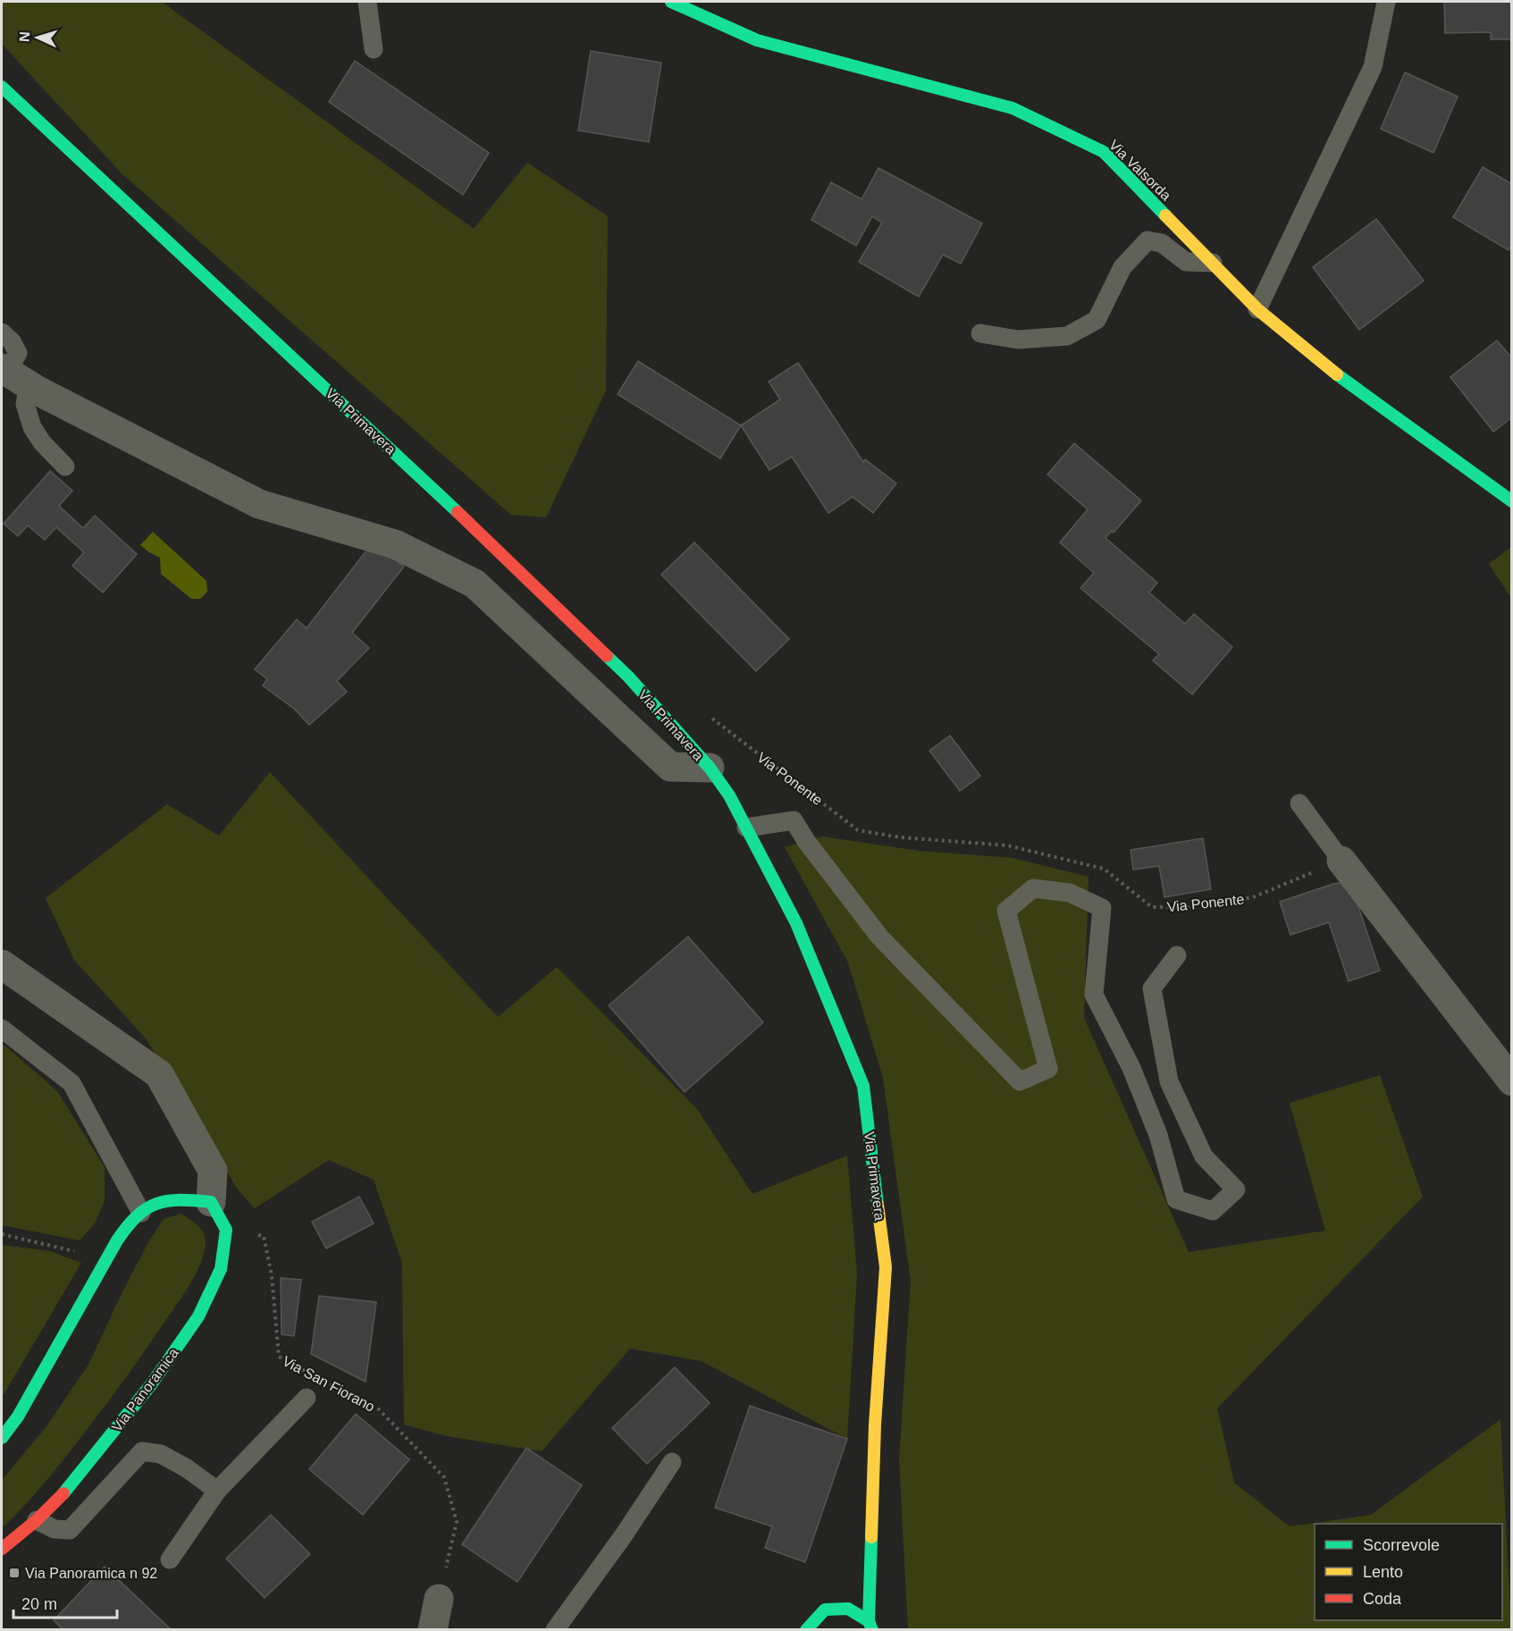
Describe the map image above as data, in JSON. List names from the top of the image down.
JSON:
{
  "streets": {
    "street": ["Via Valsorda", "Via Primavera", "Via Panoramica"],
    "path": ["Via Ponente", "Via San Fiorano"]
  },
  "places": {
    "transit": ["Via Panoramica n 92"]
  },
  "legend": ["Scorrevole", "Lento", "Coda"],
  "scale_bar": "20 m",
  "north": "left"
}
